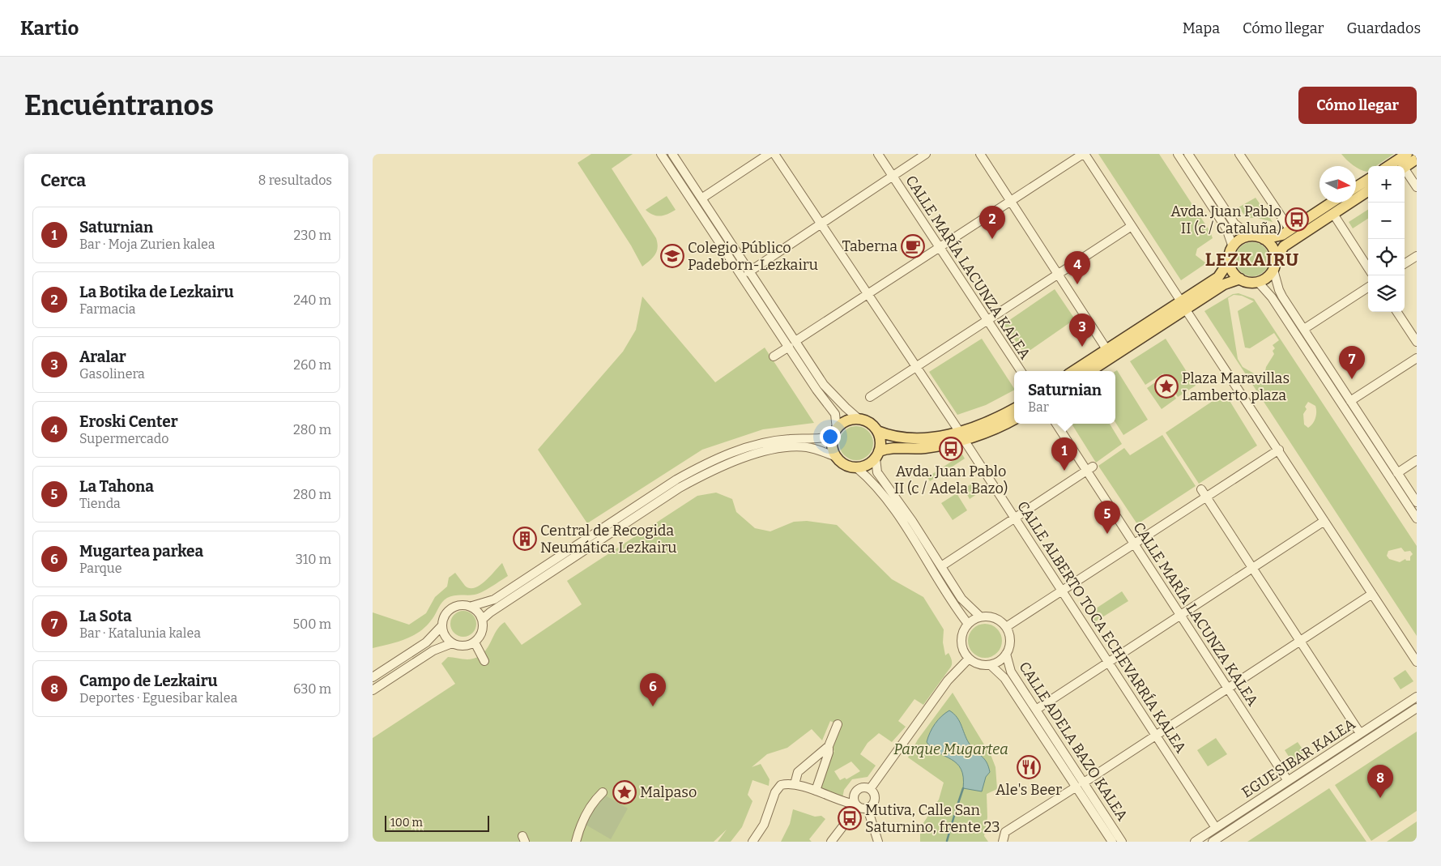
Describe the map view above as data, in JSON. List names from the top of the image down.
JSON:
{
  "streets": {
    "street": [
      "CALLE MARÍA LACUNZA KALEA",
      "CALLE ALBERTO TOCA ECHEVARRÍA KALEA",
      "CALLE ADELA BAZO KALEA",
      "EGUESIBAR KALEA"
    ]
  },
  "crossings": [
    ["CALLE MARÍA LACUNZA KALEA", "EGUESIBAR KALEA"],
    ["CALLE ALBERTO TOCA ECHEVARRÍA KALEA", "EGUESIBAR KALEA"]
  ],
  "districts": ["LEZKAIRU"],
  "parks": ["Parque Mugartea"],
  "places": {
    "bus stop": ["Avda. Juan Pablo II (c / Cataluña)", "Avda. Juan Pablo II (c / Adela Bazo)", "Mutiva, Calle San Saturnino, frente 23"],
    "cafe": ["Taberna"],
    "school or university": ["Colegio Público Padeborn-Lezkairu"],
    "place": ["Plaza Maravillas Lamberto plaza", "Malpaso"],
    "building": ["Central de Recogida Neumática Lezkairu"],
    "restaurant": ["Ale's Beer"]
  },
  "scale_bar": "100 m",
  "north": "right",
  "page": {
    "header": "Kartio",
    "nav": ["Mapa", "Cómo llegar", "Guardados"],
    "buttons": "Cómo llegar",
    "title": "Encuéntranos",
    "heading": ["Cerca", "8 resultados"],
    "map_buttons": ["+", "−"],
    "pins": [
      "2",
      "4",
      "3",
      "7",
      "1",
      "5",
      "6",
      "8"
    ],
    "list": [
      {
        "mark": "1",
        "name": "Saturnian",
        "note": "Bar · Moja Zurien kalea",
        "value": "230 m"
      },
      {
        "mark": "2",
        "name": "La Botika de Lezkairu",
        "note": "Farmacia",
        "value": "240 m"
      },
      {
        "mark": "3",
        "name": "Aralar",
        "note": "Gasolinera",
        "value": "260 m"
      },
      {
        "mark": "4",
        "name": "Eroski Center",
        "note": "Supermercado",
        "value": "280 m"
      },
      {
        "mark": "5",
        "name": "La Tahona",
        "note": "Tienda",
        "value": "280 m"
      },
      {
        "mark": "6",
        "name": "Mugartea parkea",
        "note": "Parque",
        "value": "310 m"
      },
      {
        "mark": "7",
        "name": "La Sota",
        "note": "Bar · Katalunia kalea",
        "value": "500 m"
      },
      {
        "mark": "8",
        "name": "Campo de Lezkairu",
        "note": "Deportes · Eguesibar kalea",
        "value": "630 m"
      }
    ],
    "popup": ["Saturnian", "Bar"],
    "scale": "100 m"
  }
}
